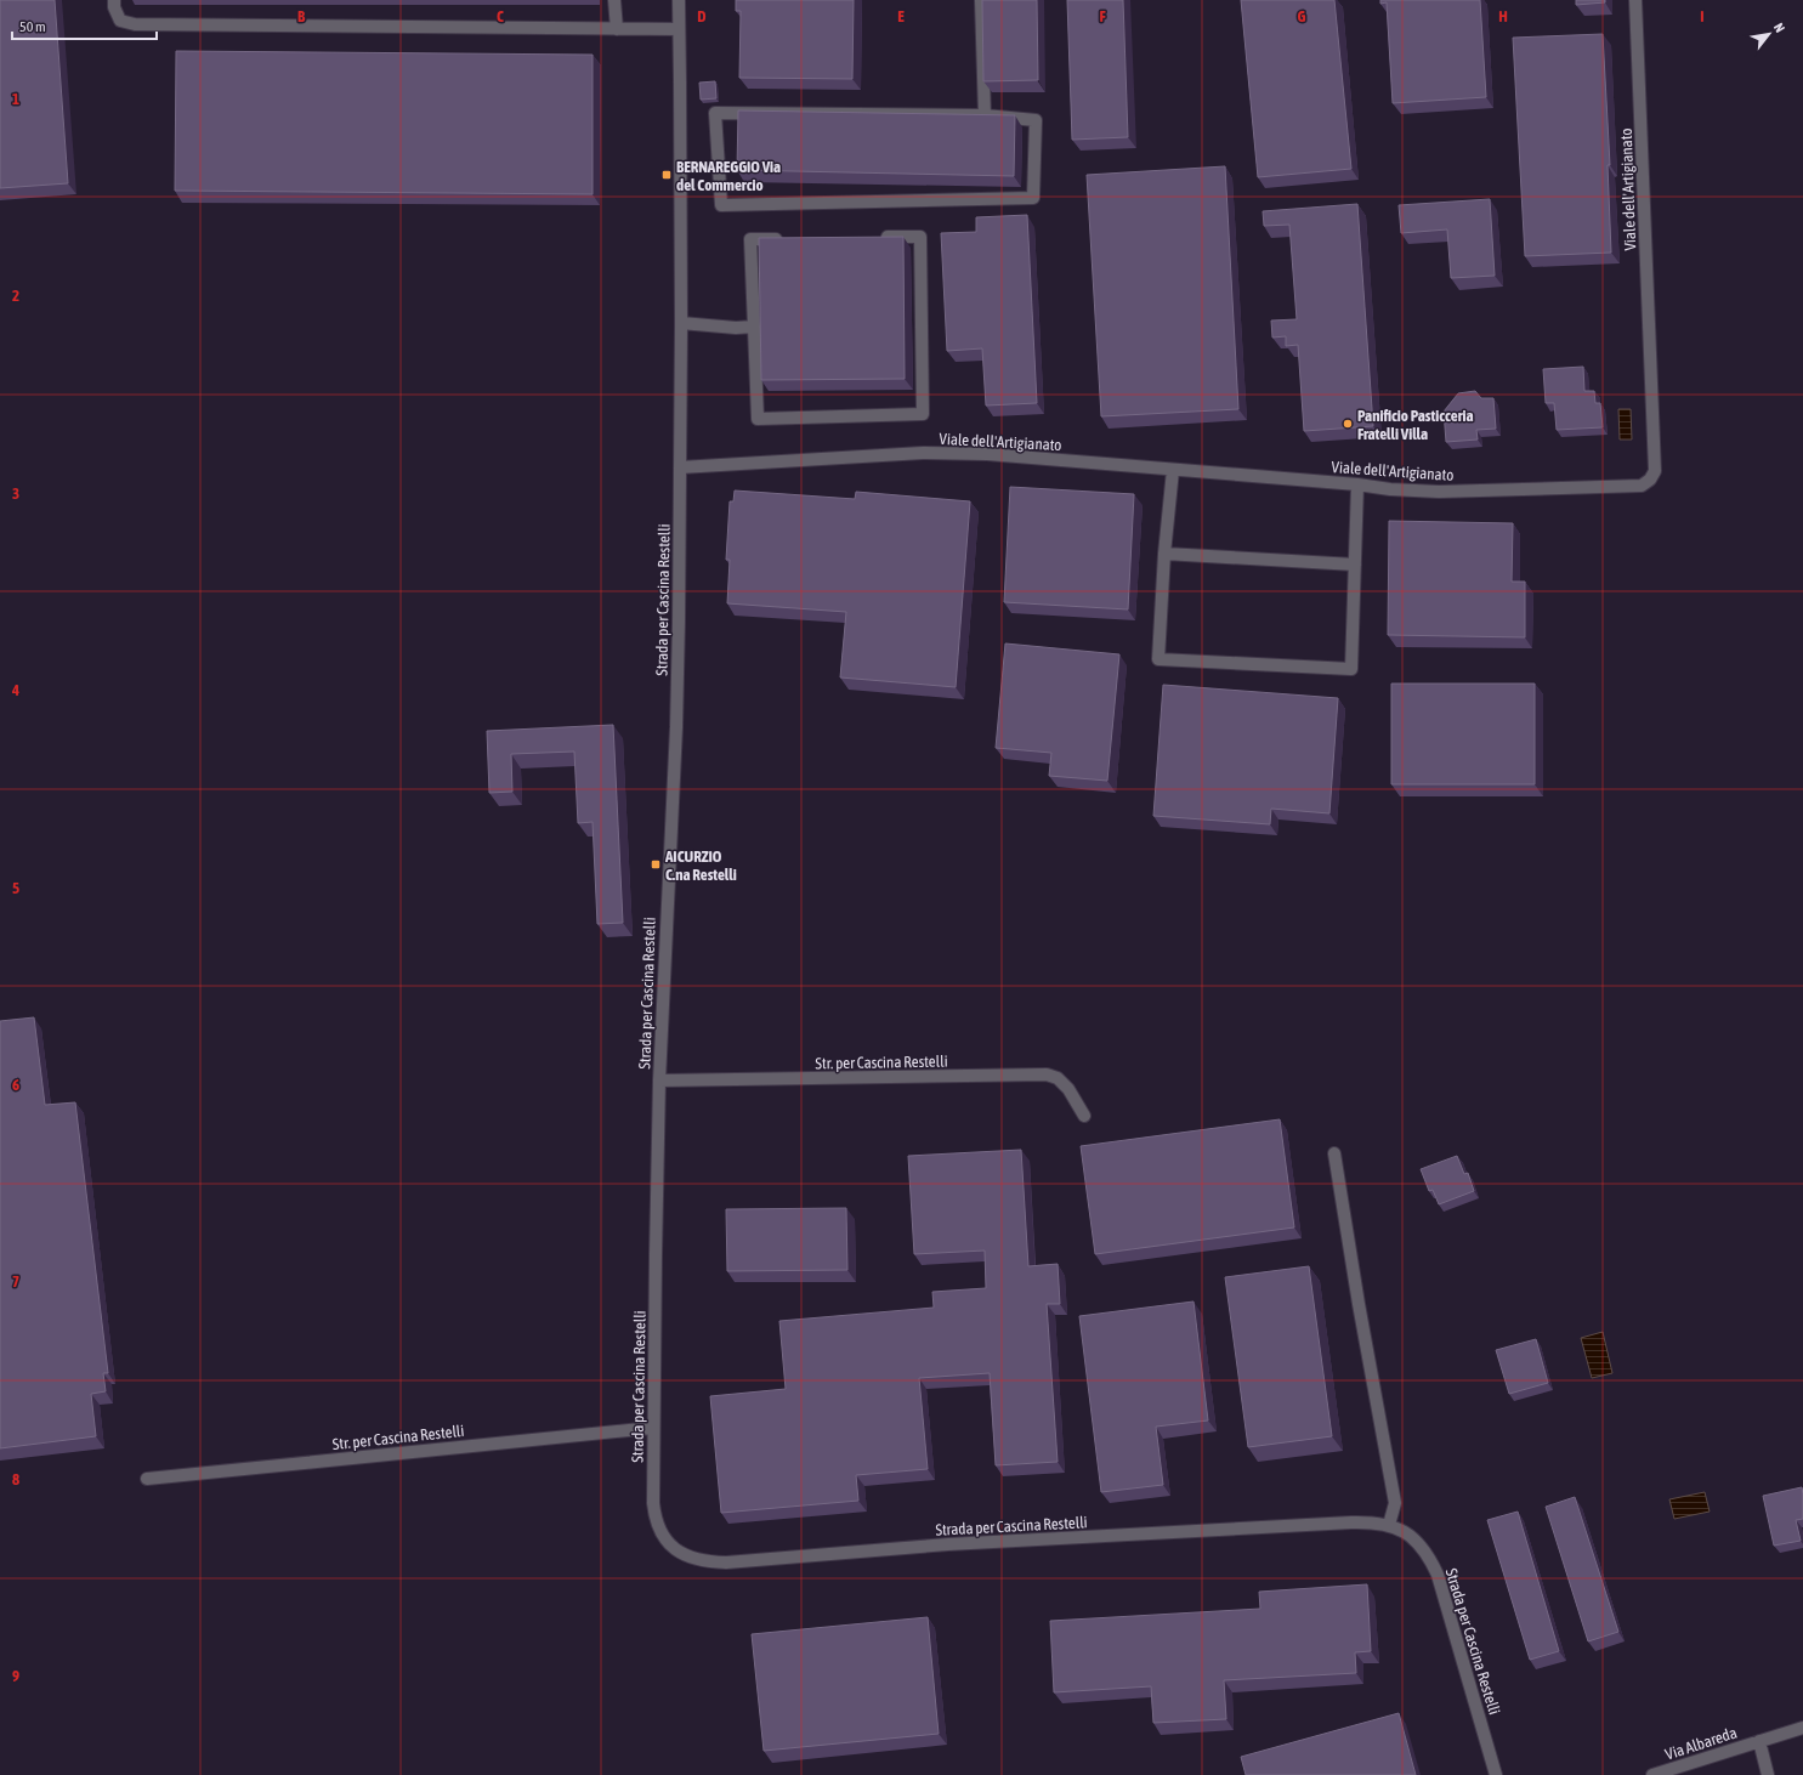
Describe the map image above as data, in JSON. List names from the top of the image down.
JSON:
{
  "streets": {
    "street": [
      "Viale dell'Artigianato",
      "Strada per Cascina Restelli",
      "Str. per Cascina Restelli",
      "Via Albareda"
    ]
  },
  "crossings": [
    ["Viale dell'Artigianato", "Strada per Cascina Restelli"],
    ["Strada per Cascina Restelli", "Str. per Cascina Restelli"]
  ],
  "places": {
    "transit": ["BERNAREGGIO Via del Commercio", "AICURZIO C.na Restelli"],
    "other": ["Panificio Pasticceria Fratelli Villa"]
  },
  "scale_bar": "50 m",
  "north": "top right",
  "grid": {
    "columns": [
      "B",
      "C",
      "D",
      "E",
      "F",
      "G",
      "H",
      "I"
    ],
    "rows": [
      "1",
      "2",
      "3",
      "4",
      "5",
      "6",
      "7",
      "8",
      "9"
    ]
  }
}
